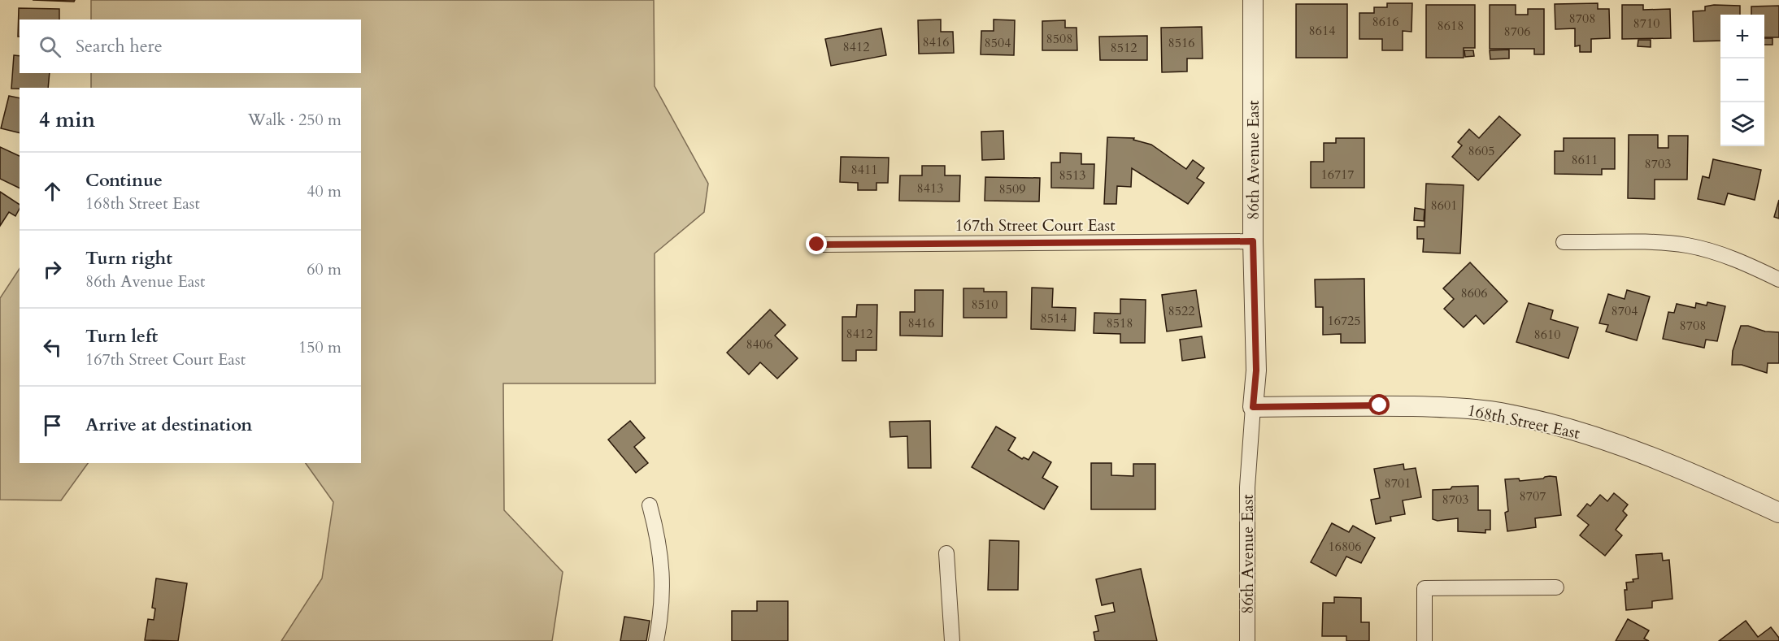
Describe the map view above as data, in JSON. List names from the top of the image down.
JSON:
{
  "streets": {
    "street": ["86th Avenue East", "167th Street Court East", "168th Street East"]
  },
  "crossings": [
    ["86th Avenue East", "167th Street Court East"],
    ["86th Avenue East", "168th Street East"]
  ],
  "house_numbers": [
    "8708",
    "8616",
    "8710",
    "8618",
    "8614",
    "8706",
    "8508",
    "8416",
    "8504",
    "8516",
    "8412",
    "8512",
    "8605",
    "8611",
    "8703",
    "8411",
    "16717",
    "8513",
    "8413",
    "8509",
    "8601",
    "8606",
    "8510",
    "8522",
    "8704",
    "8514",
    "16725",
    "8416",
    "8518",
    "8708",
    "8412",
    "8610",
    "8406",
    "8701",
    "8707",
    "8703",
    "16806"
  ],
  "page": {
    "map_buttons": ["+", "−"],
    "search": "Search here",
    "heading": ["4 min", "Walk · 250 m"],
    "list": [
      ["Continue", "168th Street East", "40 m"],
      ["Turn right", "86th Avenue East", "60 m"],
      ["Turn left", "167th Street Court East", "150 m"],
      "Arrive at destination"
    ]
  }
}
